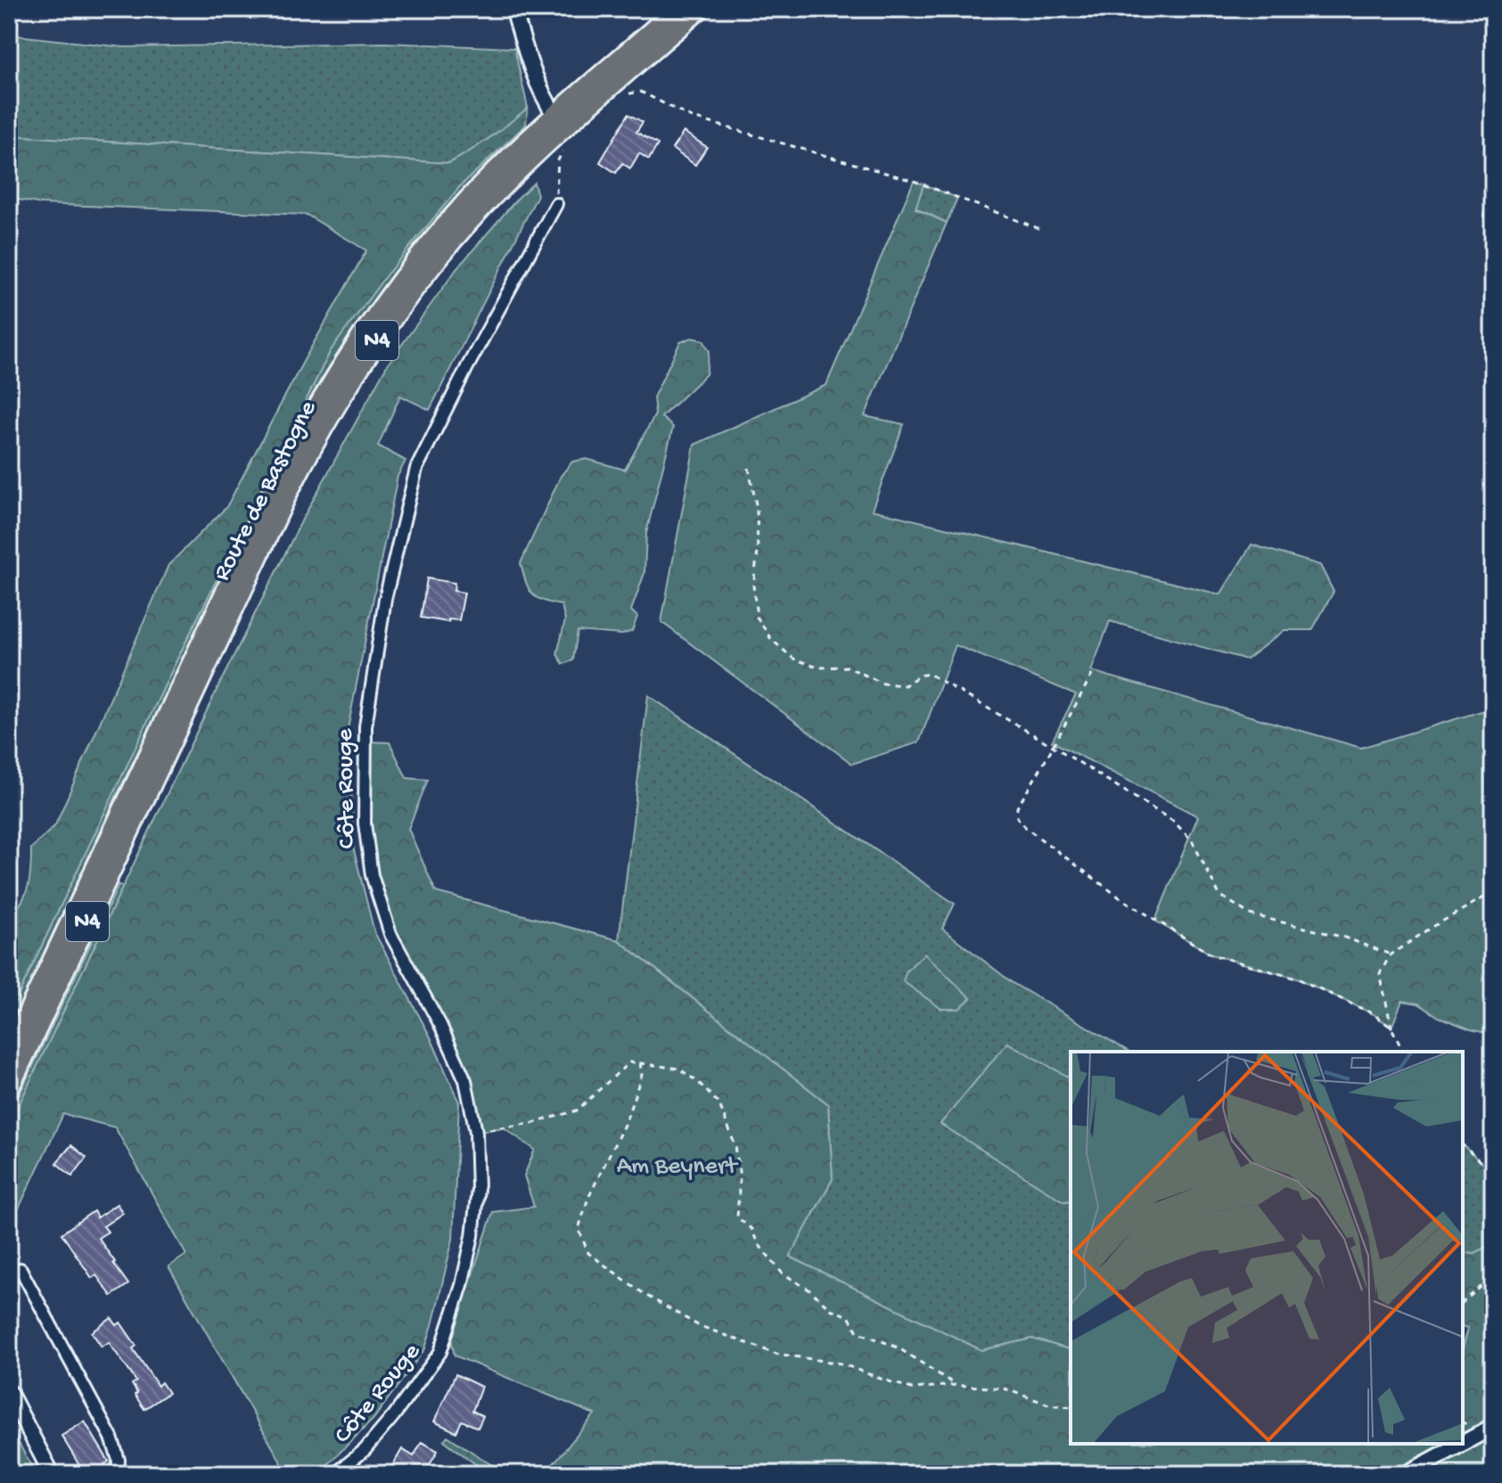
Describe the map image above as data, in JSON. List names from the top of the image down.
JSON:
{
  "streets": {
    "highway": ["N4", "Route de Bastogne"],
    "street": ["Côte Rouge"]
  },
  "parks": ["Am Beynert"]
}
